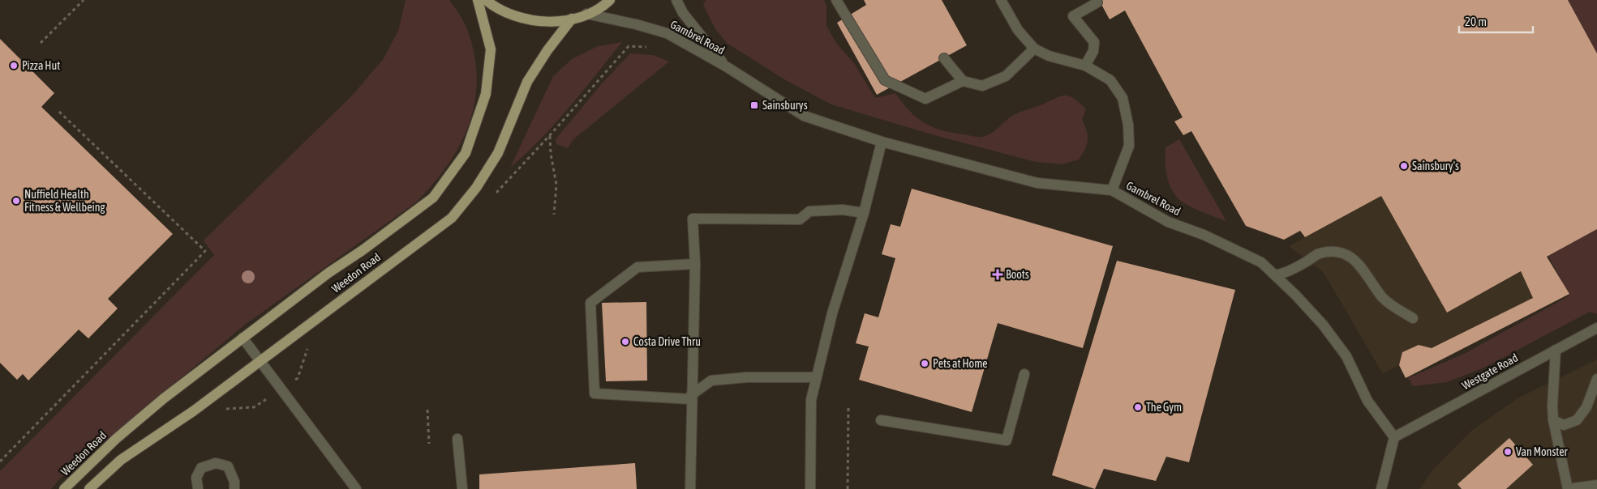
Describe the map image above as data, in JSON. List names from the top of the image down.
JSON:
{
  "streets": {
    "main road": ["Weedon Road"],
    "street": ["Gambrel Road", "Westgate Road"]
  },
  "crossings": [
    ["Gambrel Road", "Westgate Road"]
  ],
  "places": {
    "other": [
      "Pizza Hut",
      "Sainsbury's",
      "Nuffield Health Fitness & Wellbeing",
      "Costa Drive Thru",
      "Pets at Home",
      "The Gym",
      "Van Monster"
    ],
    "transit": ["Sainsburys"],
    "health": ["Boots"]
  },
  "scale_bar": "20 m"
}
